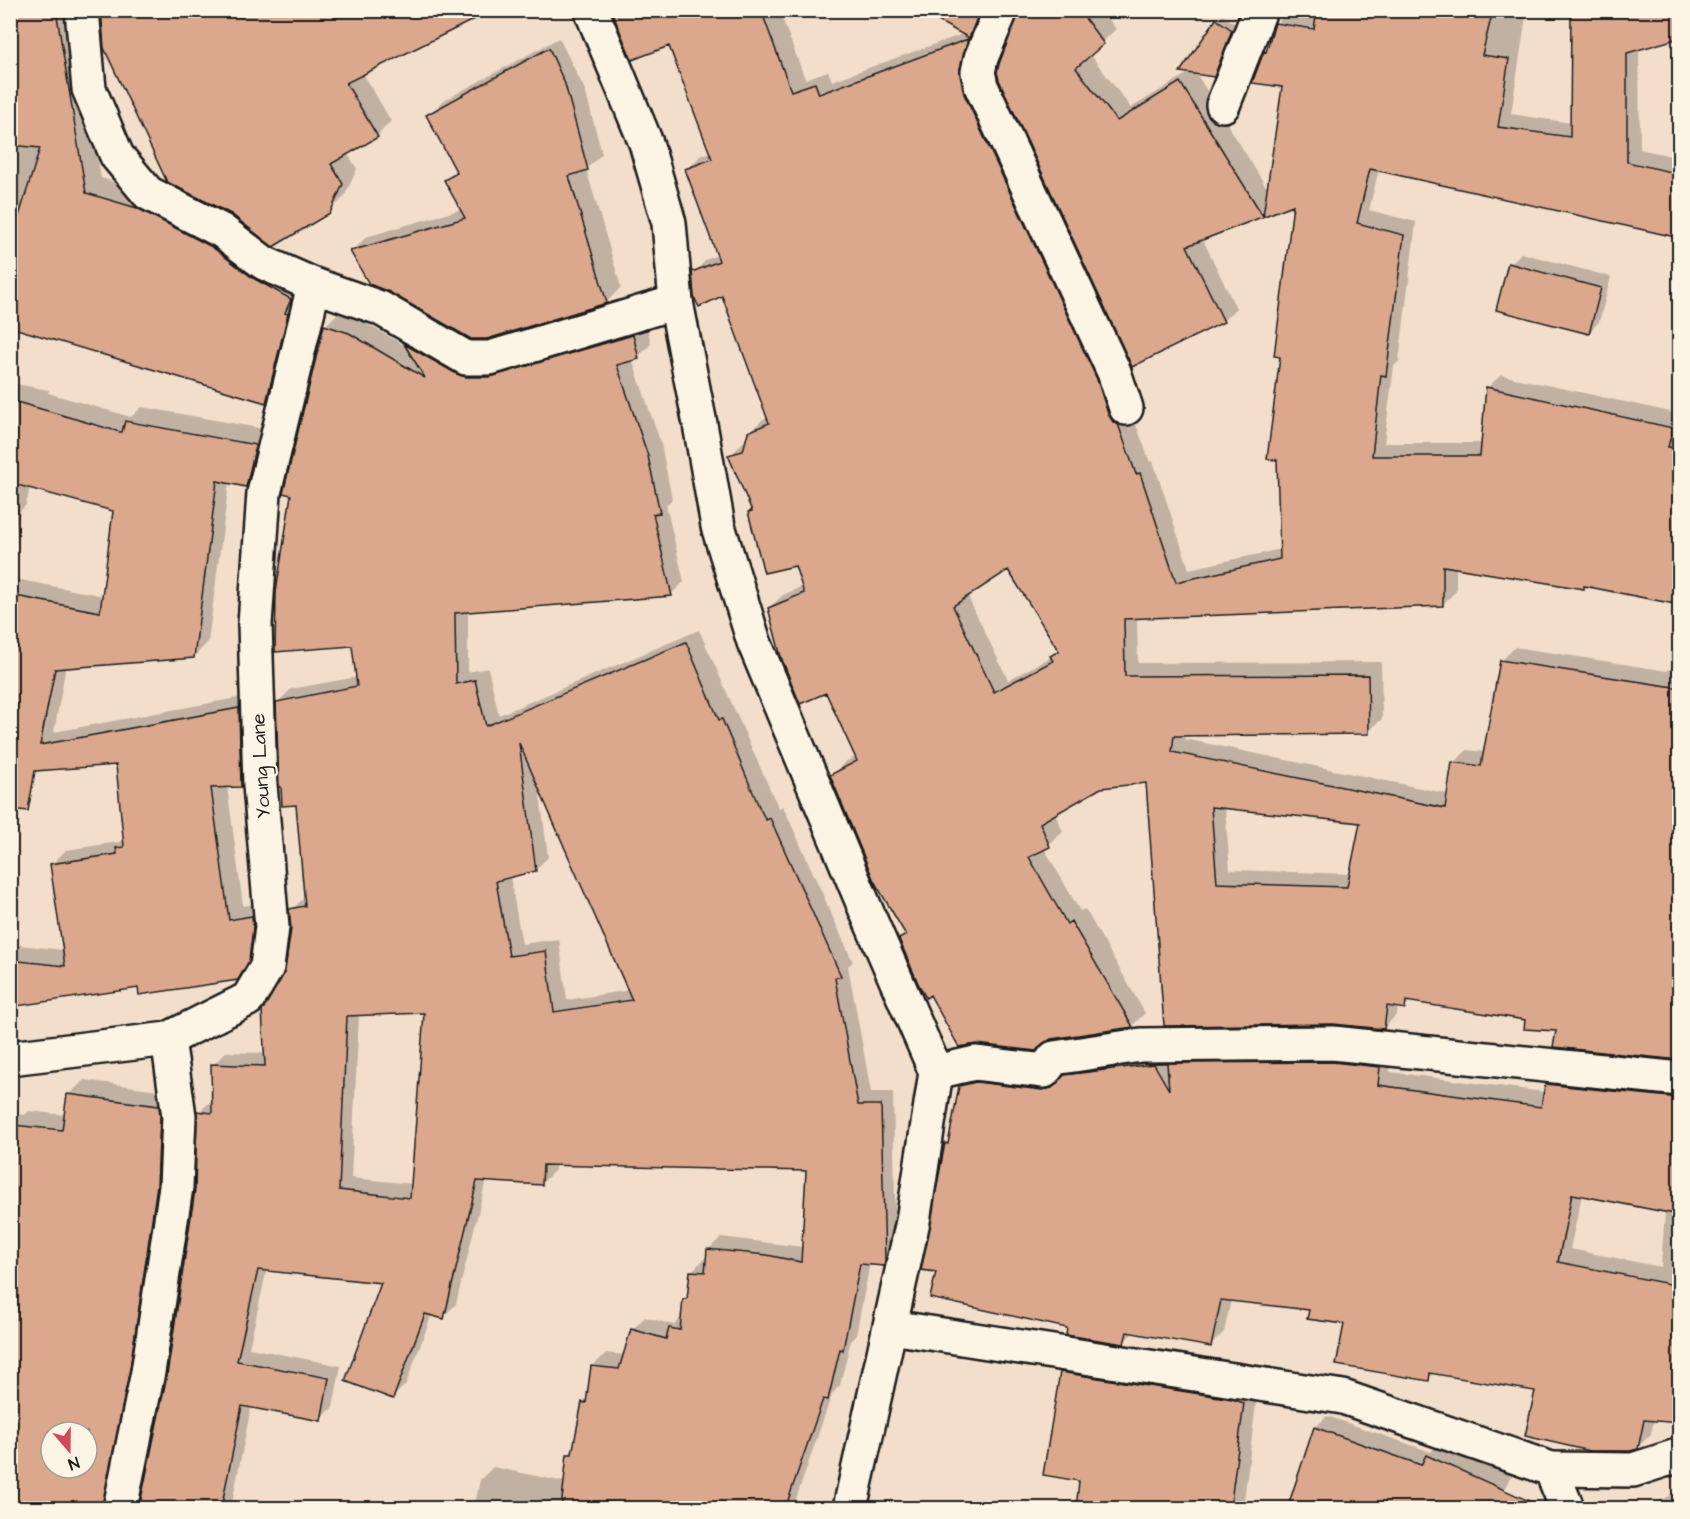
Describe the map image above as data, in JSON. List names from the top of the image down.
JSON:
{
  "streets": {
    "street": ["Young Lane"]
  },
  "north": "bottom"
}
